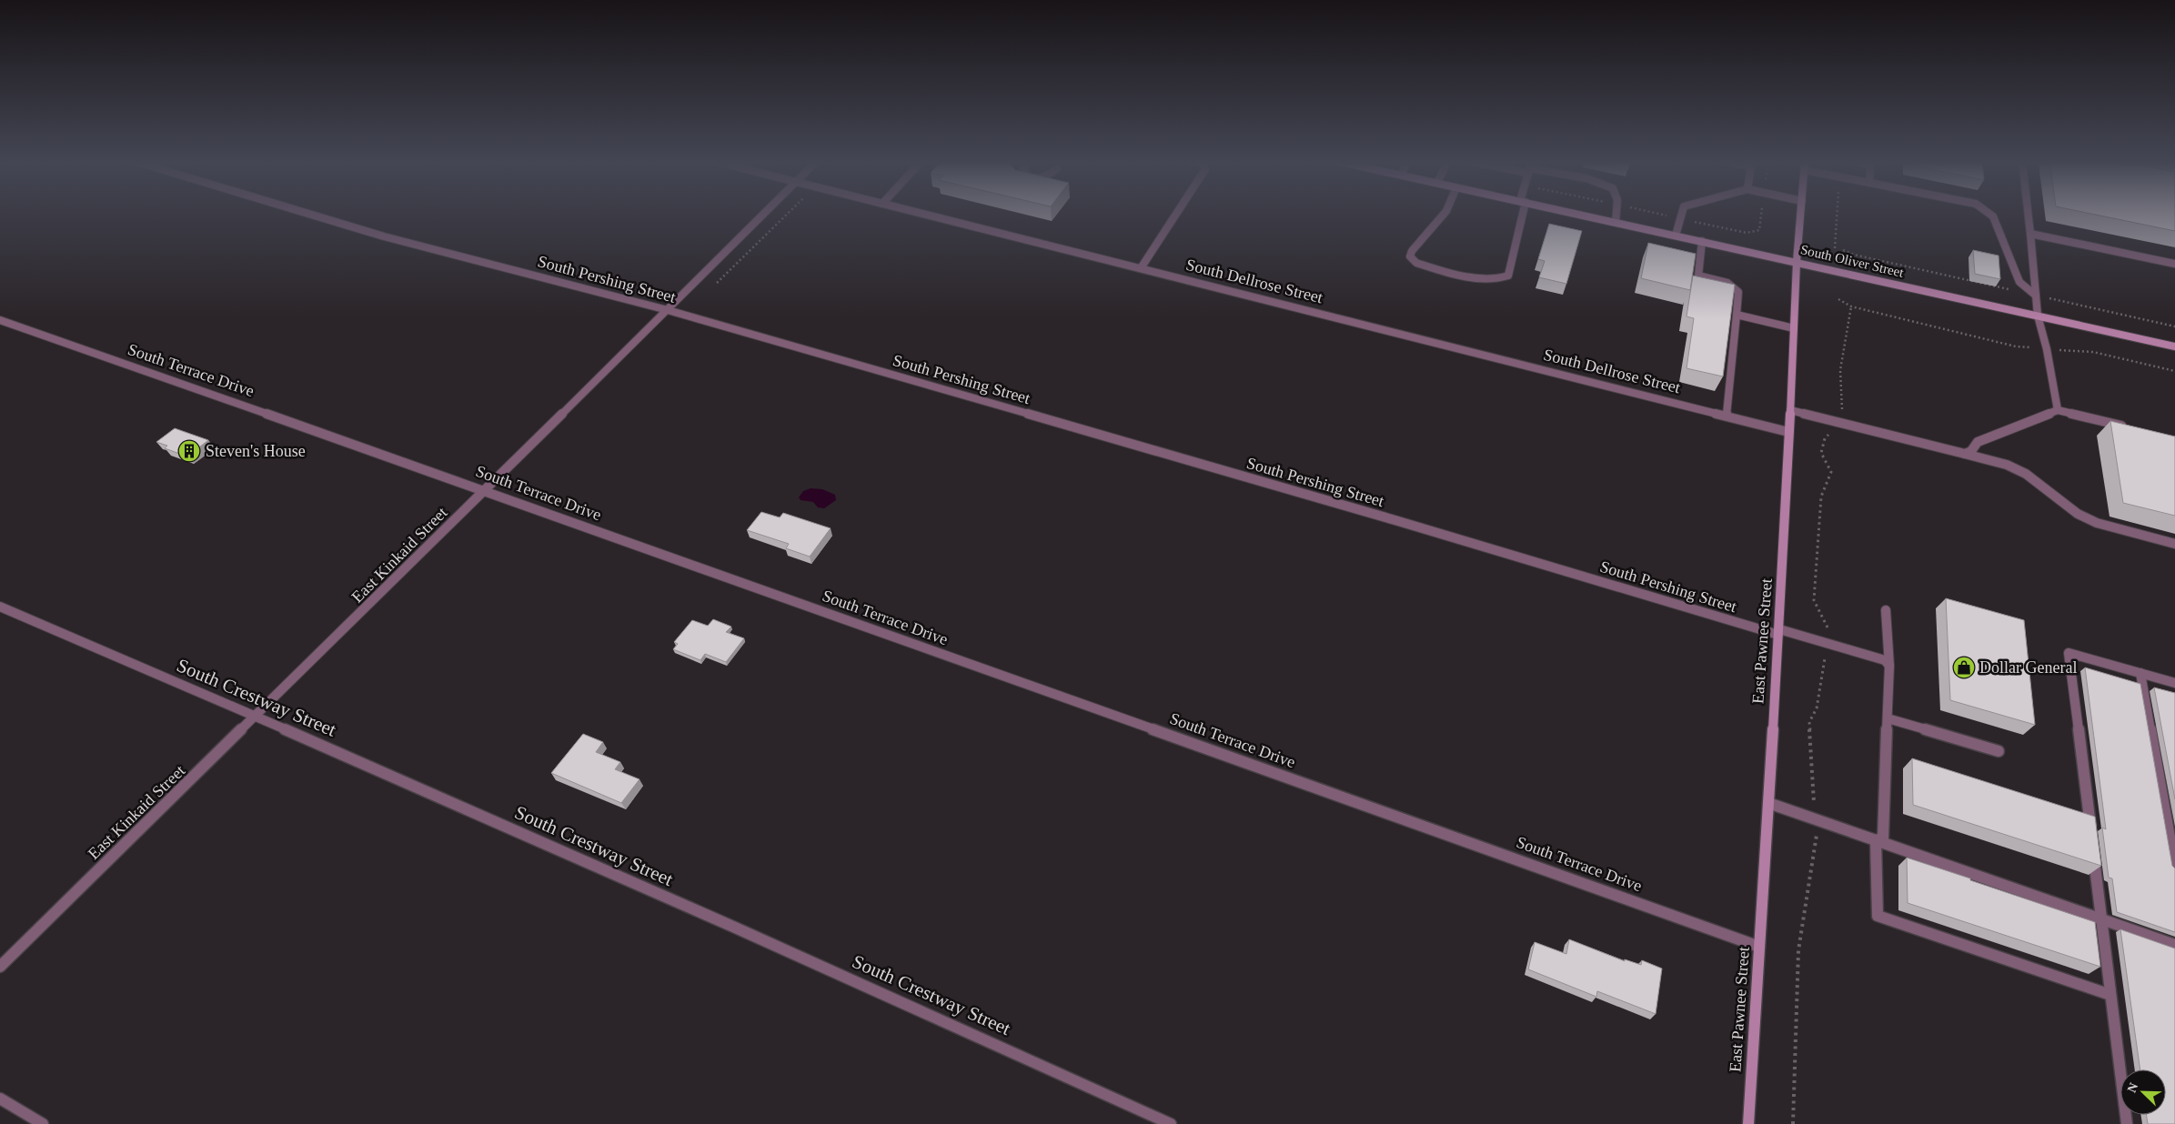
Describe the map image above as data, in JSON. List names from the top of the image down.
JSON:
{
  "streets": {
    "main road": ["South Oliver Street", "East Pawnee Street"],
    "street": [
      "South Pershing Street",
      "South Dellrose Street",
      "South Terrace Drive",
      "East Kinkaid Street",
      "South Crestway Street"
    ]
  },
  "crossings": [
    ["South Oliver Street", "East Pawnee Street"],
    ["South Pershing Street", "East Kinkaid Street"],
    ["South Pershing Street", "East Pawnee Street"],
    ["South Dellrose Street", "East Pawnee Street"],
    ["South Terrace Drive", "East Kinkaid Street"],
    ["South Terrace Drive", "East Pawnee Street"],
    ["East Kinkaid Street", "South Crestway Street"]
  ],
  "places": {
    "building": ["Steven's House"],
    "shop": ["Dollar General"]
  },
  "north": "top left"
}
